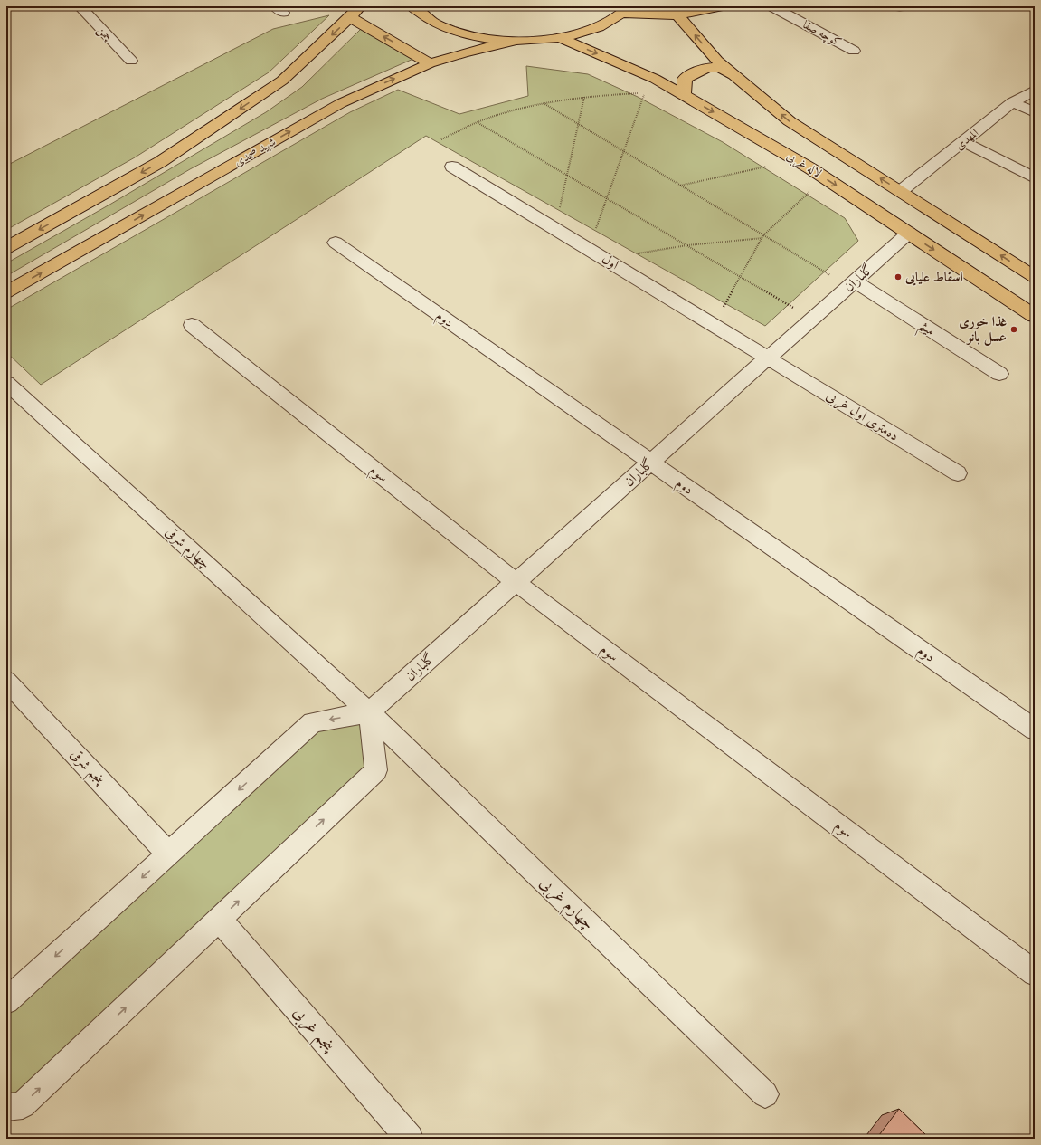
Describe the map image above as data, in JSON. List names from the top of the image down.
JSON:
{
  "streets": {
    "main road": ["شهید صمدی", "لاله غربی"],
    "street": [
      "چمن",
      "کوچه صفا",
      "المهدی",
      "اول",
      "گلباران",
      "دوم",
      "میثم",
      "ده‌متری اول غربی",
      "سوم",
      "چهارم شرقی",
      "پنجم شرقی",
      "چهارم غربی",
      "پنجم غربی"
    ]
  },
  "crossings": [
    ["لاله غربی", "گلباران"],
    ["اول", "گلباران"],
    ["اول", "ده‌متری اول غربی"],
    ["گلباران", "دوم"],
    ["گلباران", "میثم"],
    ["گلباران", "ده‌متری اول غربی"],
    ["گلباران", "سوم"],
    ["گلباران", "چهارم شرقی"],
    ["گلباران", "چهارم غربی"],
    ["چهارم شرقی", "چهارم غربی"]
  ],
  "places": ["اسقاط علیایی", "غذا خوری عسل بانو"]
}
